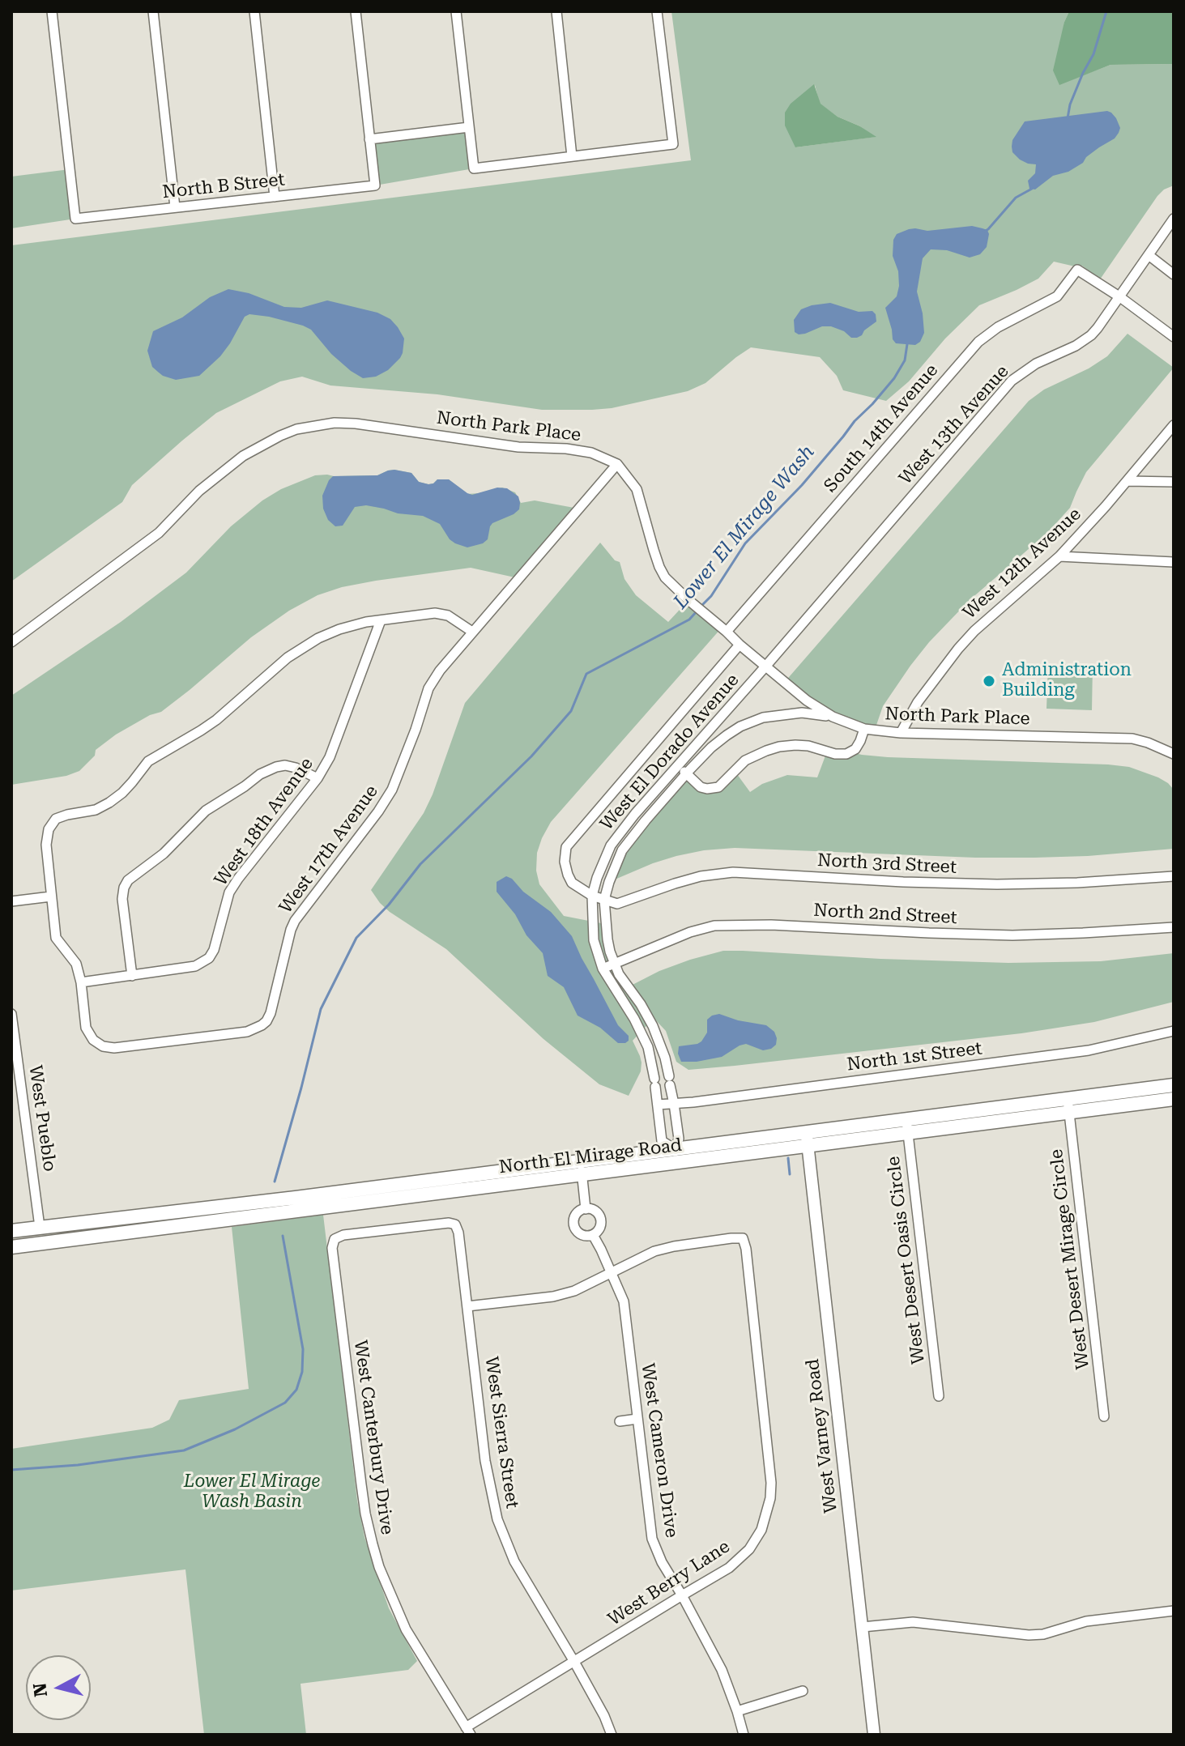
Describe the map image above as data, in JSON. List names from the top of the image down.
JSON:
{
  "streets": {
    "main road": ["North El Mirage Road"],
    "street": [
      "North B Street",
      "West 13th Avenue",
      "North Park Place",
      "South 14th Avenue",
      "West 12th Avenue",
      "West El Dorado Avenue",
      "West 18th Avenue",
      "West 17th Avenue",
      "North 3rd Street",
      "North 2nd Street",
      "North 1st Street",
      "West Pueblo",
      "West Desert Mirage Circle",
      "West Desert Oasis Circle",
      "West Sierra Street",
      "West Varney Road",
      "West Canterbury Drive",
      "West Cameron Drive",
      "West Berry Lane"
    ]
  },
  "crossings": [
    ["West 13th Avenue", "North Park Place"],
    ["West 13th Avenue", "South 14th Avenue"],
    ["West 13th Avenue", "West El Dorado Avenue"],
    ["North Park Place", "South 14th Avenue"],
    ["North Park Place", "West 12th Avenue"],
    ["North Park Place", "West El Dorado Avenue"],
    ["North Park Place", "West 17th Avenue"],
    ["West El Dorado Avenue", "North 3rd Street"],
    ["West El Dorado Avenue", "North 2nd Street"],
    ["West El Dorado Avenue", "North 1st Street"],
    ["West El Dorado Avenue", "North El Mirage Road"],
    ["West 18th Avenue", "West 17th Avenue"],
    ["West Pueblo", "North El Mirage Road"],
    ["North El Mirage Road", "West Desert Mirage Circle"],
    ["North El Mirage Road", "West Desert Oasis Circle"],
    ["North El Mirage Road", "West Varney Road"],
    ["North El Mirage Road", "West Cameron Drive"],
    ["West Sierra Street", "West Canterbury Drive"],
    ["West Sierra Street", "West Berry Lane"],
    ["West Canterbury Drive", "West Berry Lane"],
    ["West Cameron Drive", "West Berry Lane"]
  ],
  "water": ["Lower El Mirage Wash"],
  "parks": ["Lower El Mirage Wash Basin"],
  "places": ["Administration Building"],
  "north": "left"
}
